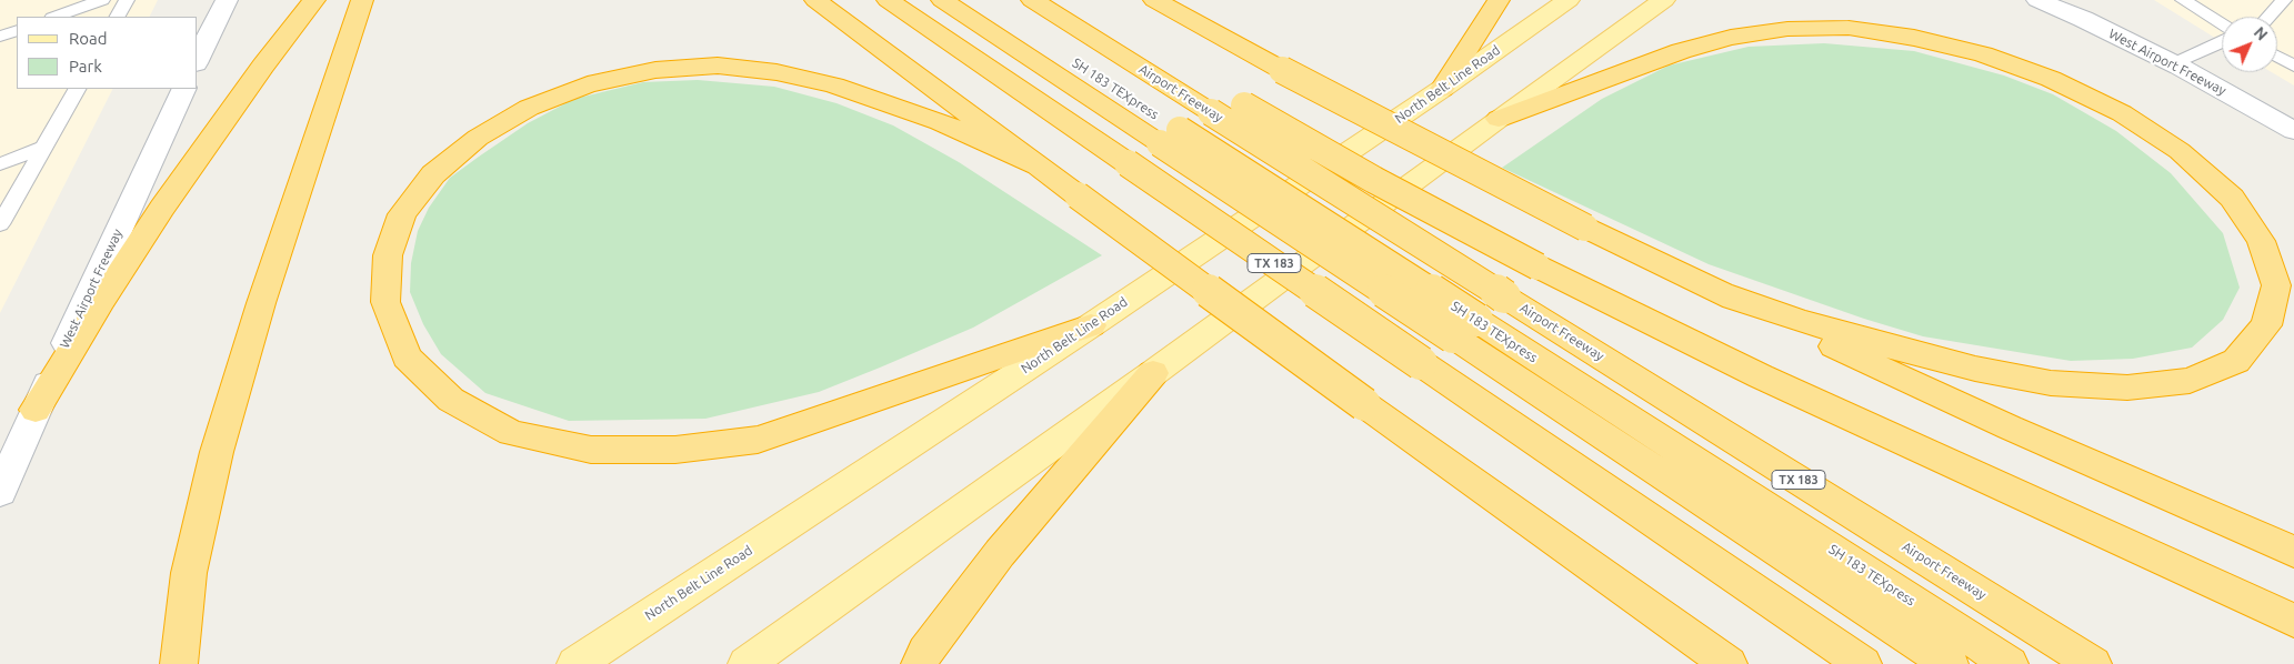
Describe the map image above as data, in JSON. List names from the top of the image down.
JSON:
{
  "streets": {
    "highway": ["SH 183 TEXpress", "Airport Freeway", "TX 183"],
    "main road": ["West Airport Freeway", "North Belt Line Road"]
  },
  "legend": ["Road", "Park"],
  "north": "top right"
}
